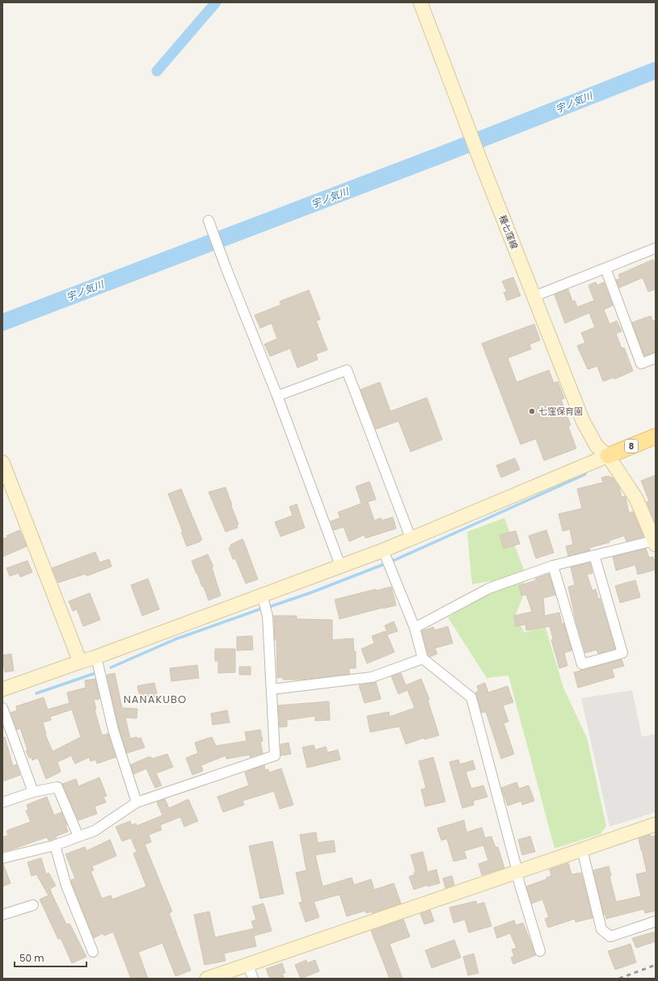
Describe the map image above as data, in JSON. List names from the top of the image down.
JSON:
{
  "streets": {
    "main road": ["8"],
    "street": ["種七窪線"]
  },
  "crossings": [
    ["種七窪線", "8"]
  ],
  "districts": ["NANAKUBO"],
  "water": ["宇ノ気川"],
  "places": ["七窪保育園"],
  "scale_bar": "50 m"
}
